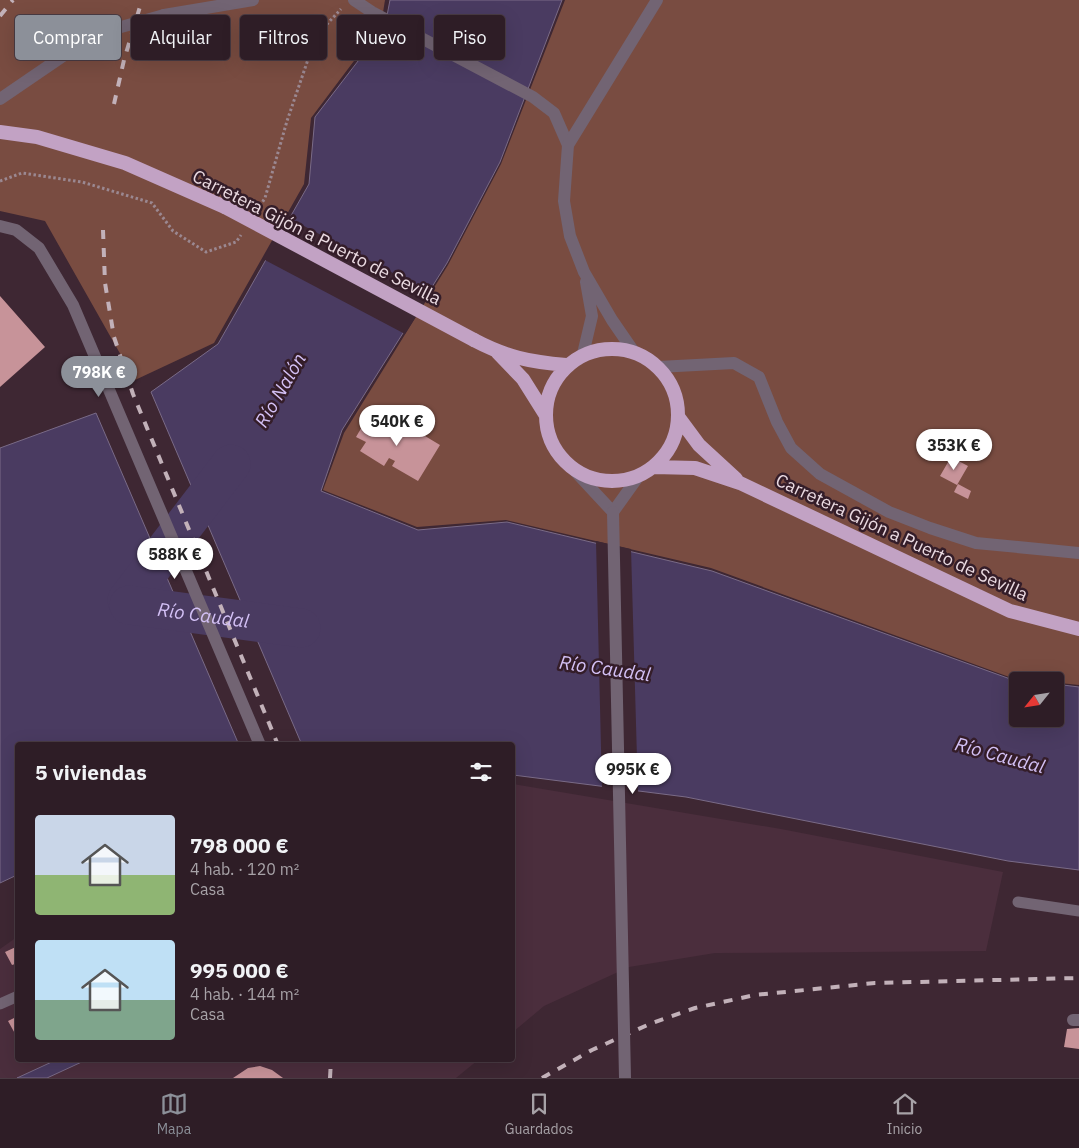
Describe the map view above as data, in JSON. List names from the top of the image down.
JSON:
{
  "streets": {
    "highway": ["Carretera Gijón a Puerto de Sevilla"]
  },
  "water": ["Río Nalón", "Río Caudal"],
  "north": "bottom left",
  "page": {
    "chip": [
      "Comprar",
      "Alquilar",
      "Filtros",
      "Nuevo",
      "Piso"
    ],
    "price": [
      "798K €",
      "540K €",
      "353K €",
      "588K €",
      "995K €"
    ],
    "heading": "5 viviendas",
    "list": [
      {
        "name": "798 000 €",
        "note": "4 hab. · 120 m² · Casa"
      },
      {
        "name": "995 000 €",
        "note": "4 hab. · 144 m² · Casa"
      }
    ],
    "tabs": ["Mapa", "Guardados", "Inicio"]
  }
}
